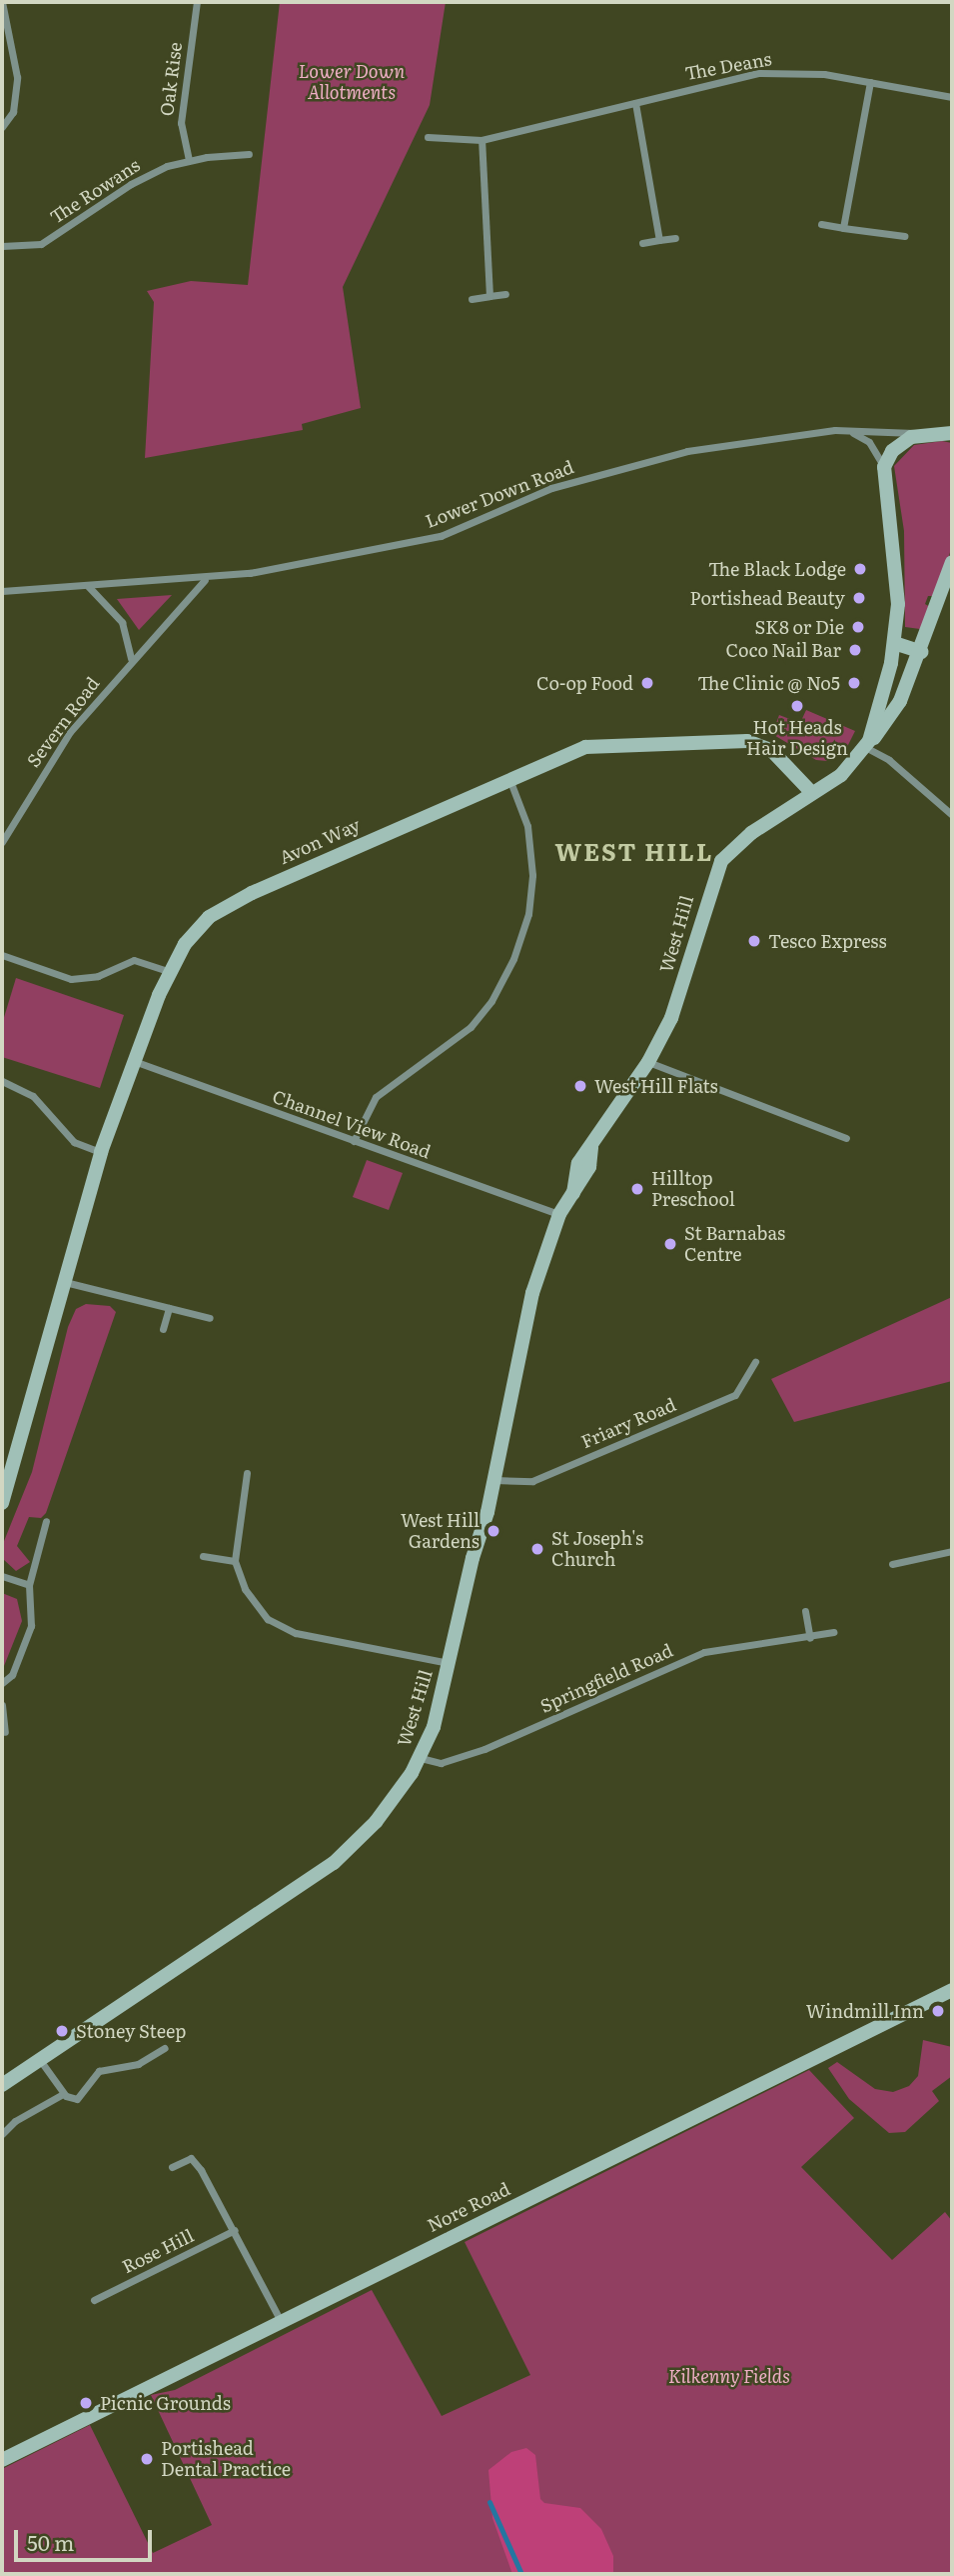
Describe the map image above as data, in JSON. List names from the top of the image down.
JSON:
{
  "streets": {
    "street": [
      "The Deans",
      "Oak Rise",
      "The Rowans",
      "Lower Down Road",
      "Severn Road",
      "Avon Way",
      "West Hill",
      "Channel View Road",
      "Friary Road",
      "Springfield Road",
      "Nore Road",
      "Rose Hill"
    ]
  },
  "crossings": [
    ["Oak Rise", "The Rowans"],
    ["Lower Down Road", "Severn Road"],
    ["Lower Down Road", "West Hill"],
    ["Avon Way", "West Hill"],
    ["Avon Way", "Channel View Road"],
    ["West Hill", "Channel View Road"],
    ["West Hill", "Friary Road"],
    ["West Hill", "Springfield Road"]
  ],
  "districts": ["WEST HILL"],
  "parks": ["Lower Down Allotments", "Kilkenny Fields"],
  "places": [
    "The Black Lodge",
    "Portishead Beauty",
    "SK8 or Die",
    "Coco Nail Bar",
    "Co-op Food",
    "The Clinic @ No5",
    "Hot Heads Hair Design",
    "Tesco Express",
    "West Hill Flats",
    "Hilltop Preschool",
    "St Barnabas Centre",
    "West Hill Gardens",
    "St Joseph's Church",
    "Windmill Inn",
    "Stoney Steep",
    "Picnic Grounds",
    "Portishead Dental Practice"
  ],
  "scale_bar": "50 m"
}
